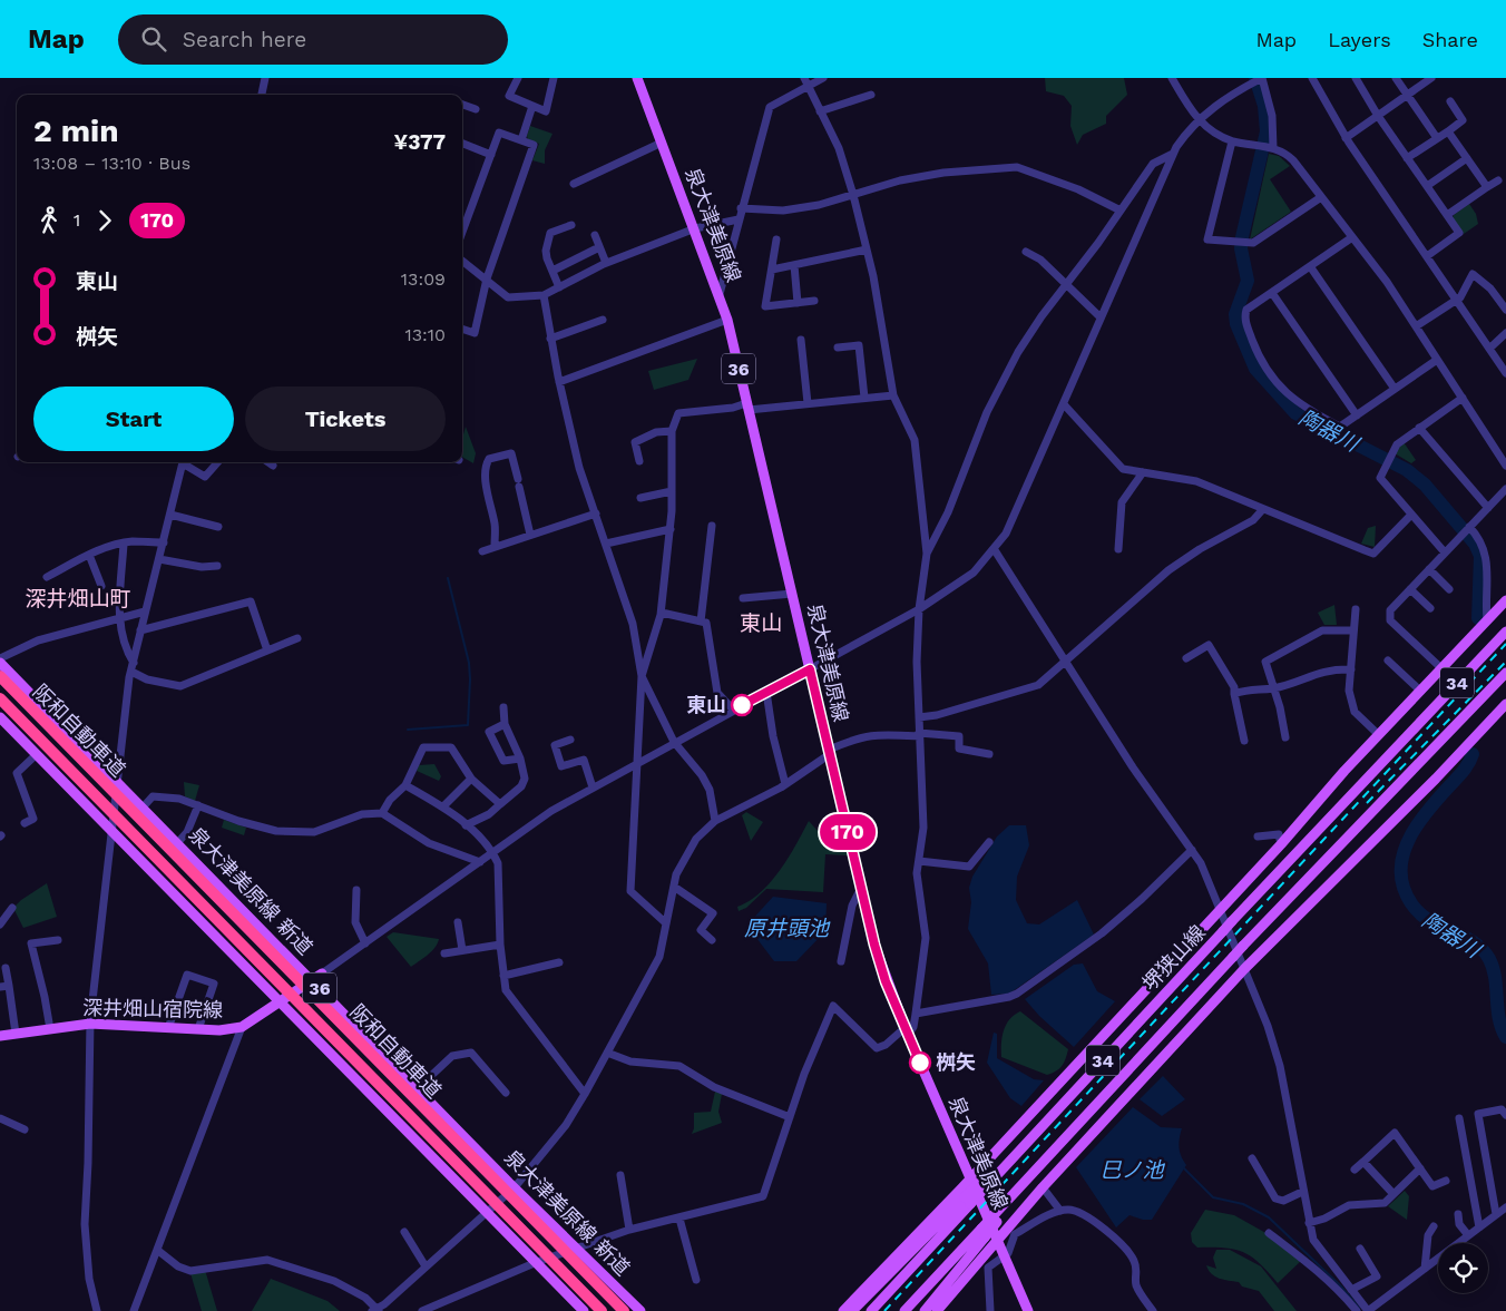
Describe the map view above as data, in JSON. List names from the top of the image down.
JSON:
{
  "streets": {
    "highway": ["阪和自動車道"],
    "main road": [
      "泉大津美原線",
      "36",
      "34",
      "泉大津美原線 新道",
      "堺狭山線",
      "深井畑山宿院線"
    ]
  },
  "crossings": [
    ["36", "深井畑山宿院線"],
    ["泉大津美原線 新道", "深井畑山宿院線"]
  ],
  "districts": ["深井畑山町", "東山"],
  "water": ["陶器川", "原井頭池", "巳ノ池"],
  "places": ["東山", "桝矢"],
  "lines": ["bus line 170"],
  "page": {
    "header": "Map",
    "search": "Search here",
    "nav": ["Map", "Layers", "Share"],
    "on_map": "170",
    "heading": ["2 min", "13:08 – 13:10 · Bus", "¥377"],
    "legs": ["1", "170"],
    "list": [
      {
        "name": "東山",
        "value": "13:09"
      },
      {
        "name": "桝矢",
        "value": "13:10"
      }
    ],
    "buttons": ["Start", "Tickets"]
  }
}
